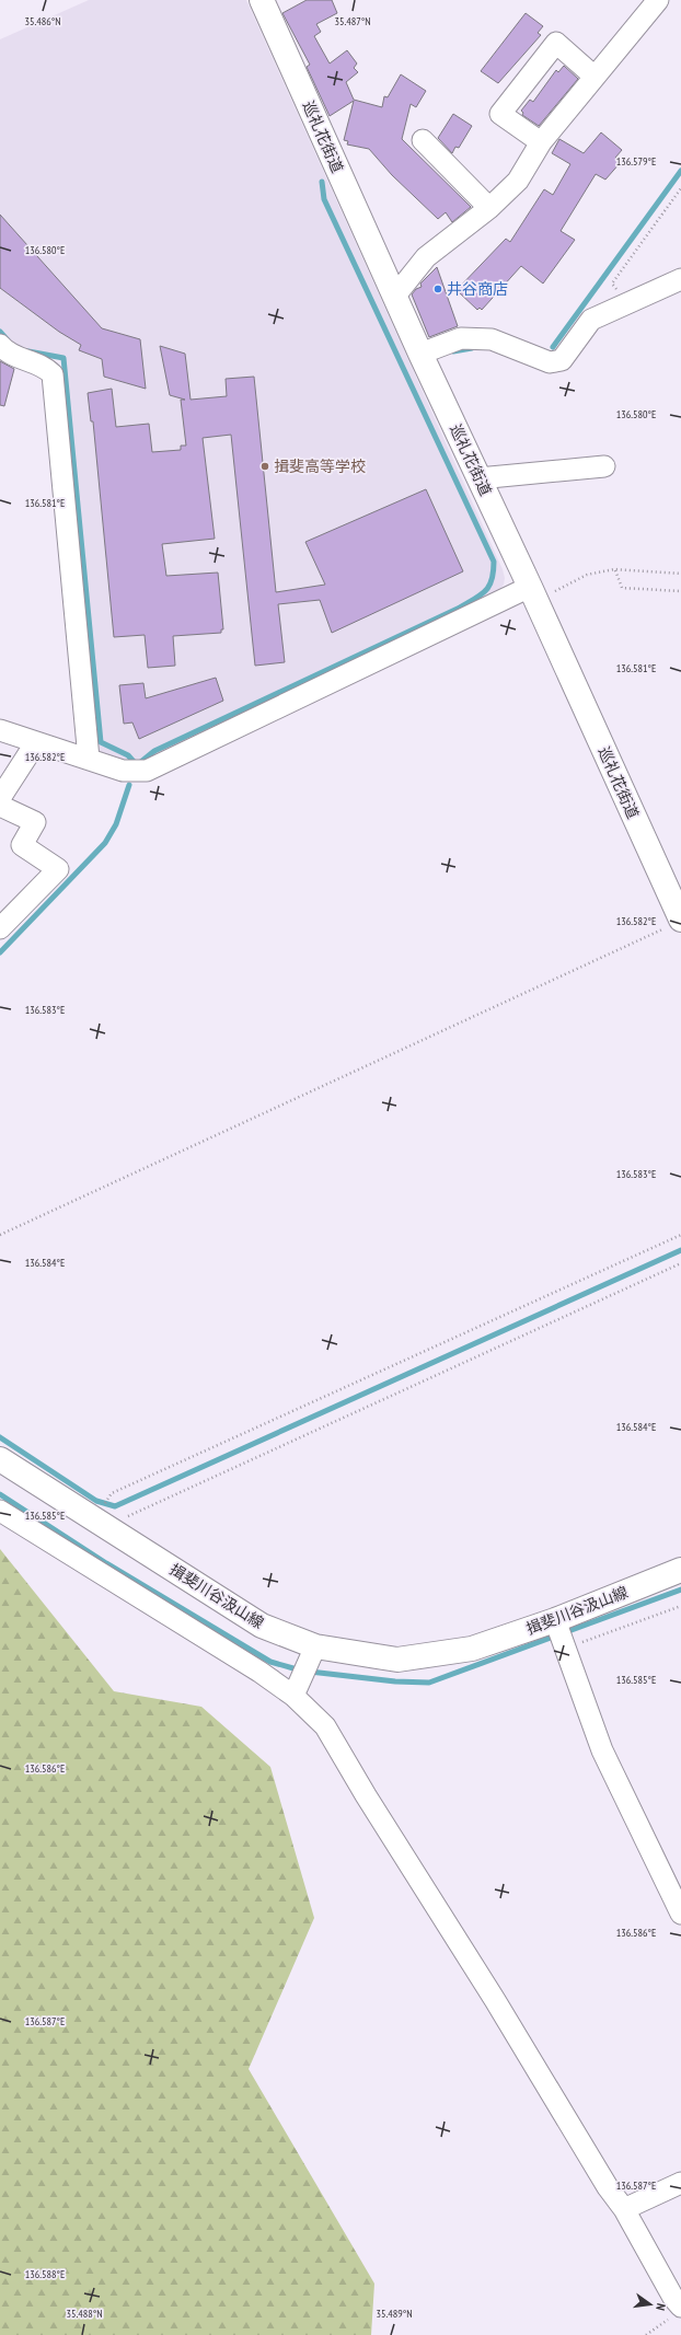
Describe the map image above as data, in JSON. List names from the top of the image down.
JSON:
{
  "streets": {
    "street": ["巡礼花街道", "揖斐川谷汲山線"]
  },
  "places": ["井谷商店", "揖斐高等学校"],
  "north": "right",
  "coordinates": [
    "35.486°N",
    "35.487°N",
    "136.579°E",
    "136.580°E",
    "136.581°E",
    "136.582°E",
    "136.583°E",
    "136.584°E",
    "136.585°E",
    "136.586°E",
    "136.587°E",
    "136.588°E",
    "35.488°N",
    "35.489°N"
  ]
}
